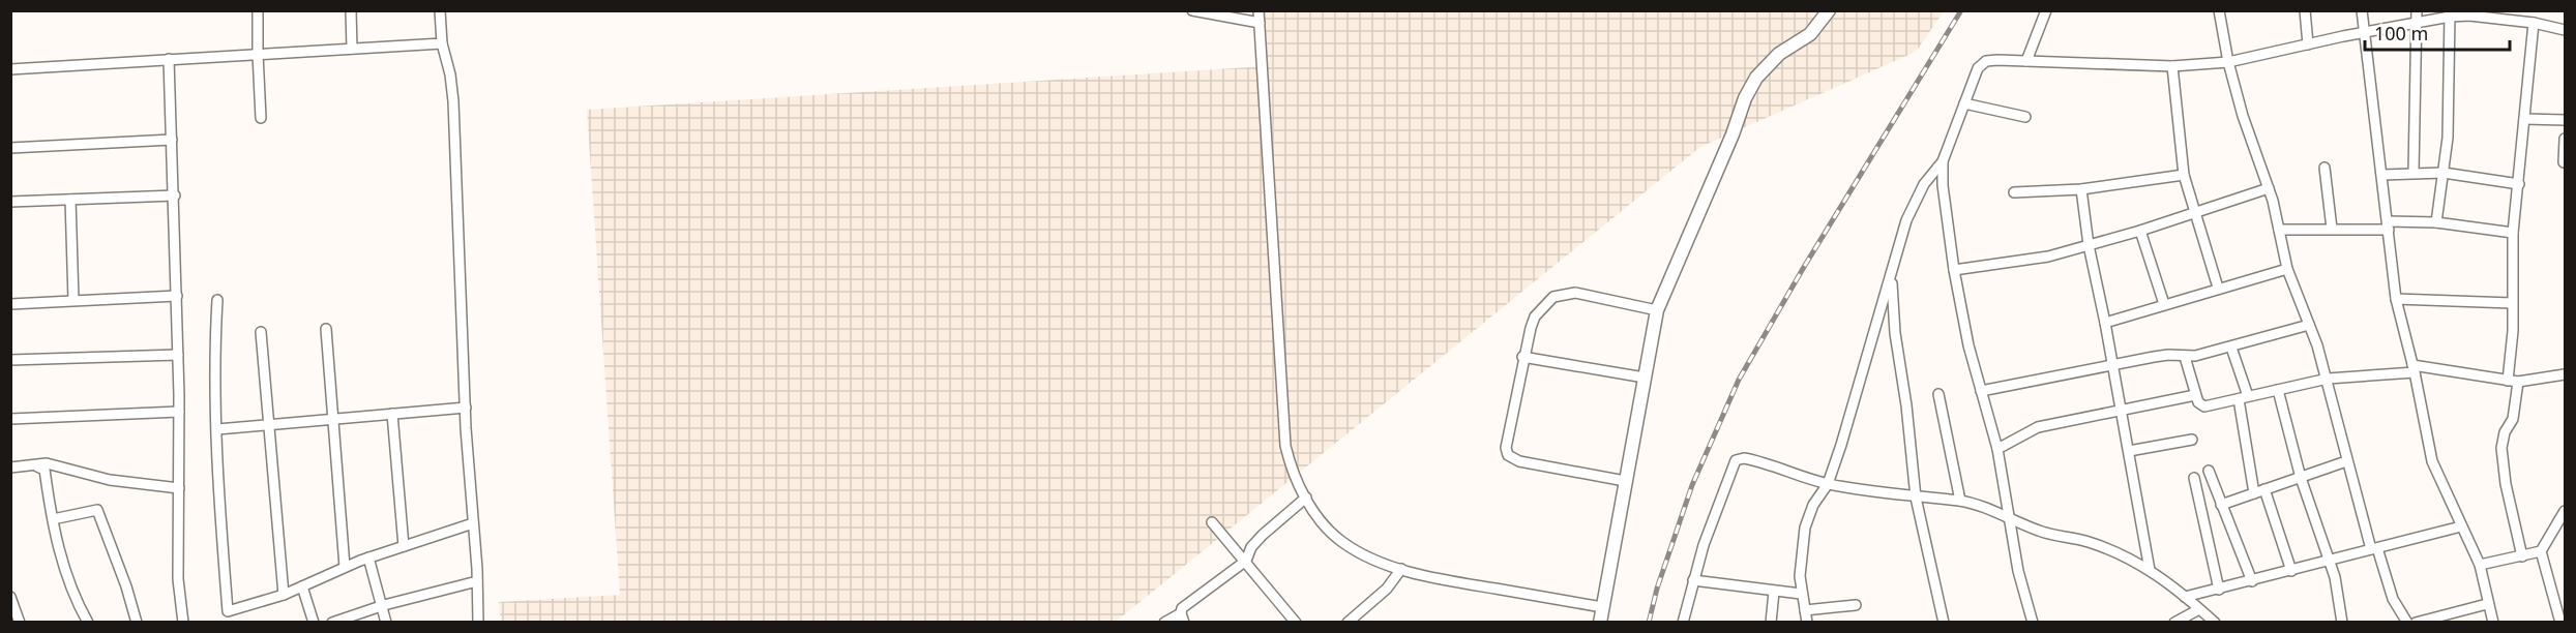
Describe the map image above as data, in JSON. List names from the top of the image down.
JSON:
{
  "scale_bar": "100 m"
}
